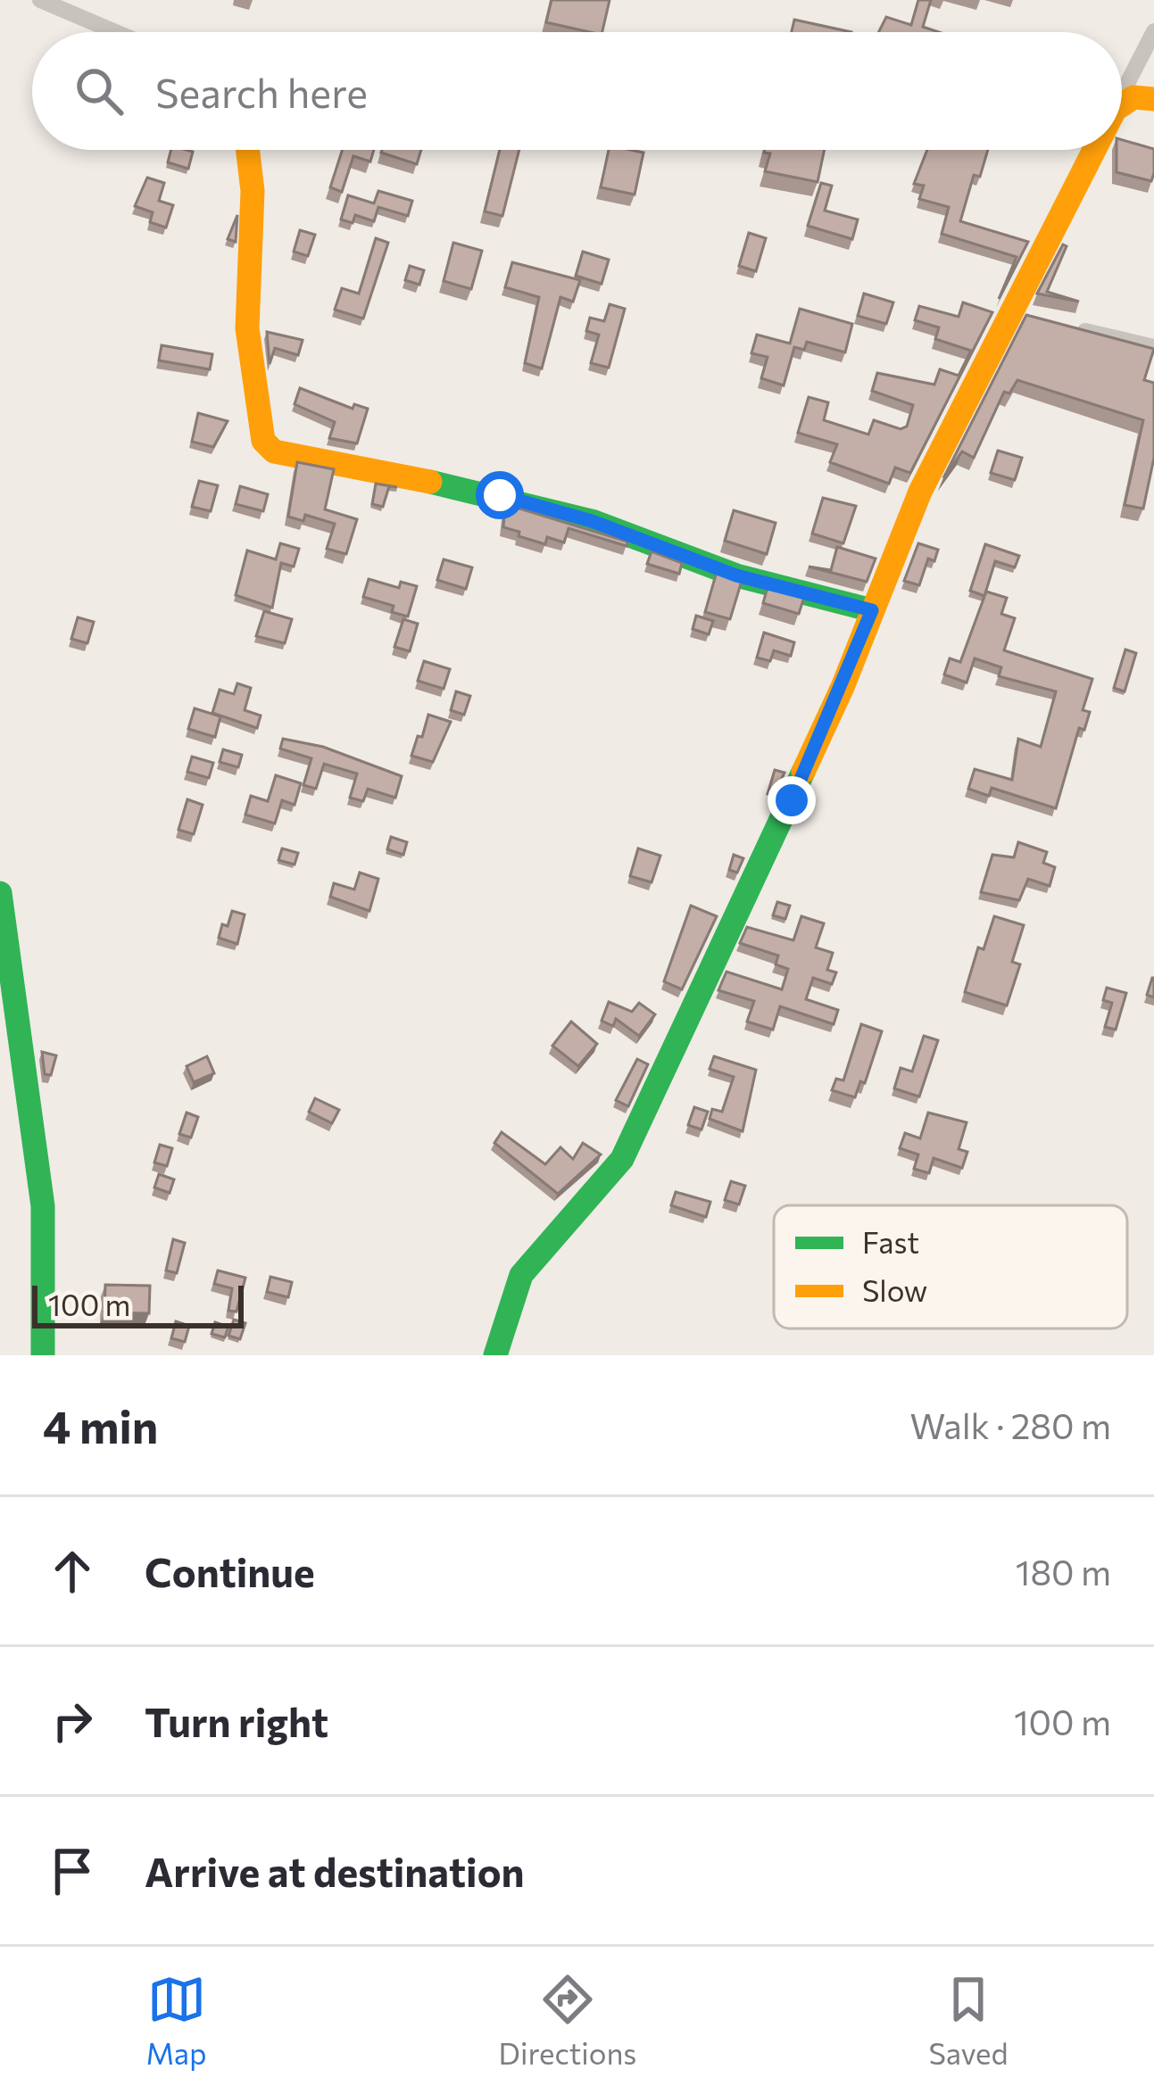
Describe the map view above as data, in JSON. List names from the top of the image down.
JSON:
{
  "legend": ["Fast", "Slow"],
  "scale_bar": "100 m",
  "page": {
    "search": "Search here",
    "scale": "100 m",
    "heading": ["4 min", "Walk · 280 m"],
    "list": [
      ["Continue", "180 m"],
      ["Turn right", "100 m"],
      "Arrive at destination"
    ],
    "nav": ["Map", "Directions", "Saved"]
  }
}
